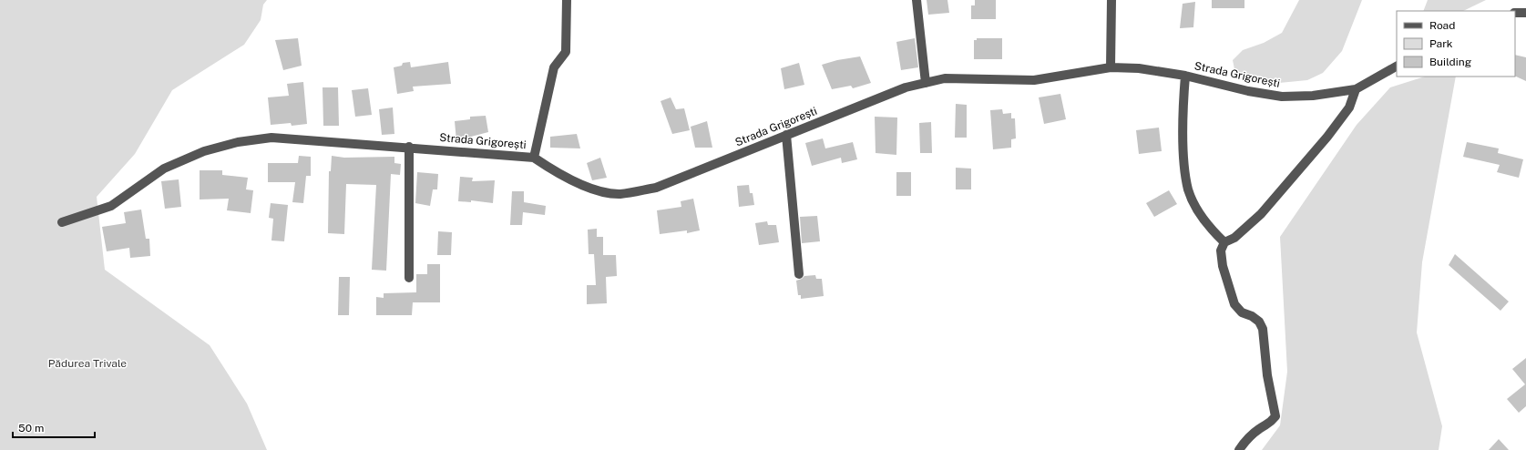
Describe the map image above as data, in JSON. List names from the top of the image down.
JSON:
{
  "streets": {
    "street": ["Strada Grigorești"]
  },
  "parks": ["Pădurea Trivale"],
  "legend": ["Road", "Park", "Building"],
  "scale_bar": "50 m"
}
